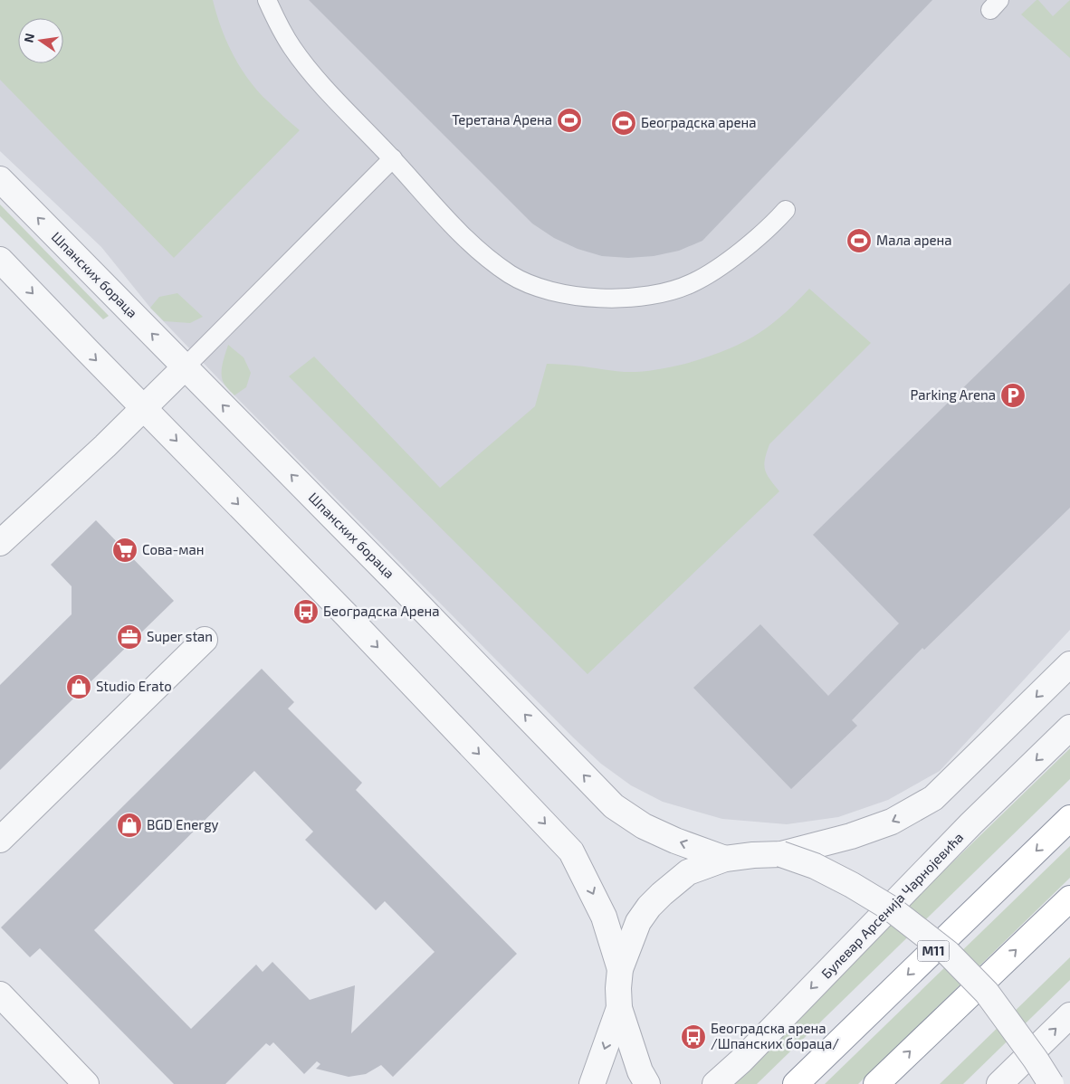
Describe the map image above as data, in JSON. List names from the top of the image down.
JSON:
{
  "streets": {
    "highway": ["M11"],
    "street": ["Шпанских бораца", "Булевар Арсенија Чарнојевића"]
  },
  "places": {
    "sports": ["Теретана Арена", "Београдска арена", "Мала арена"],
    "parking": ["Parking Arena"],
    "supermarket": ["Сова-ман"],
    "bus stop": ["Београдска Арена", "Београдска арена /Шпанских бораца/"],
    "office": ["Super stan"],
    "shop": ["Studio Erato", "BGD Energy"]
  },
  "north": "left"
}
